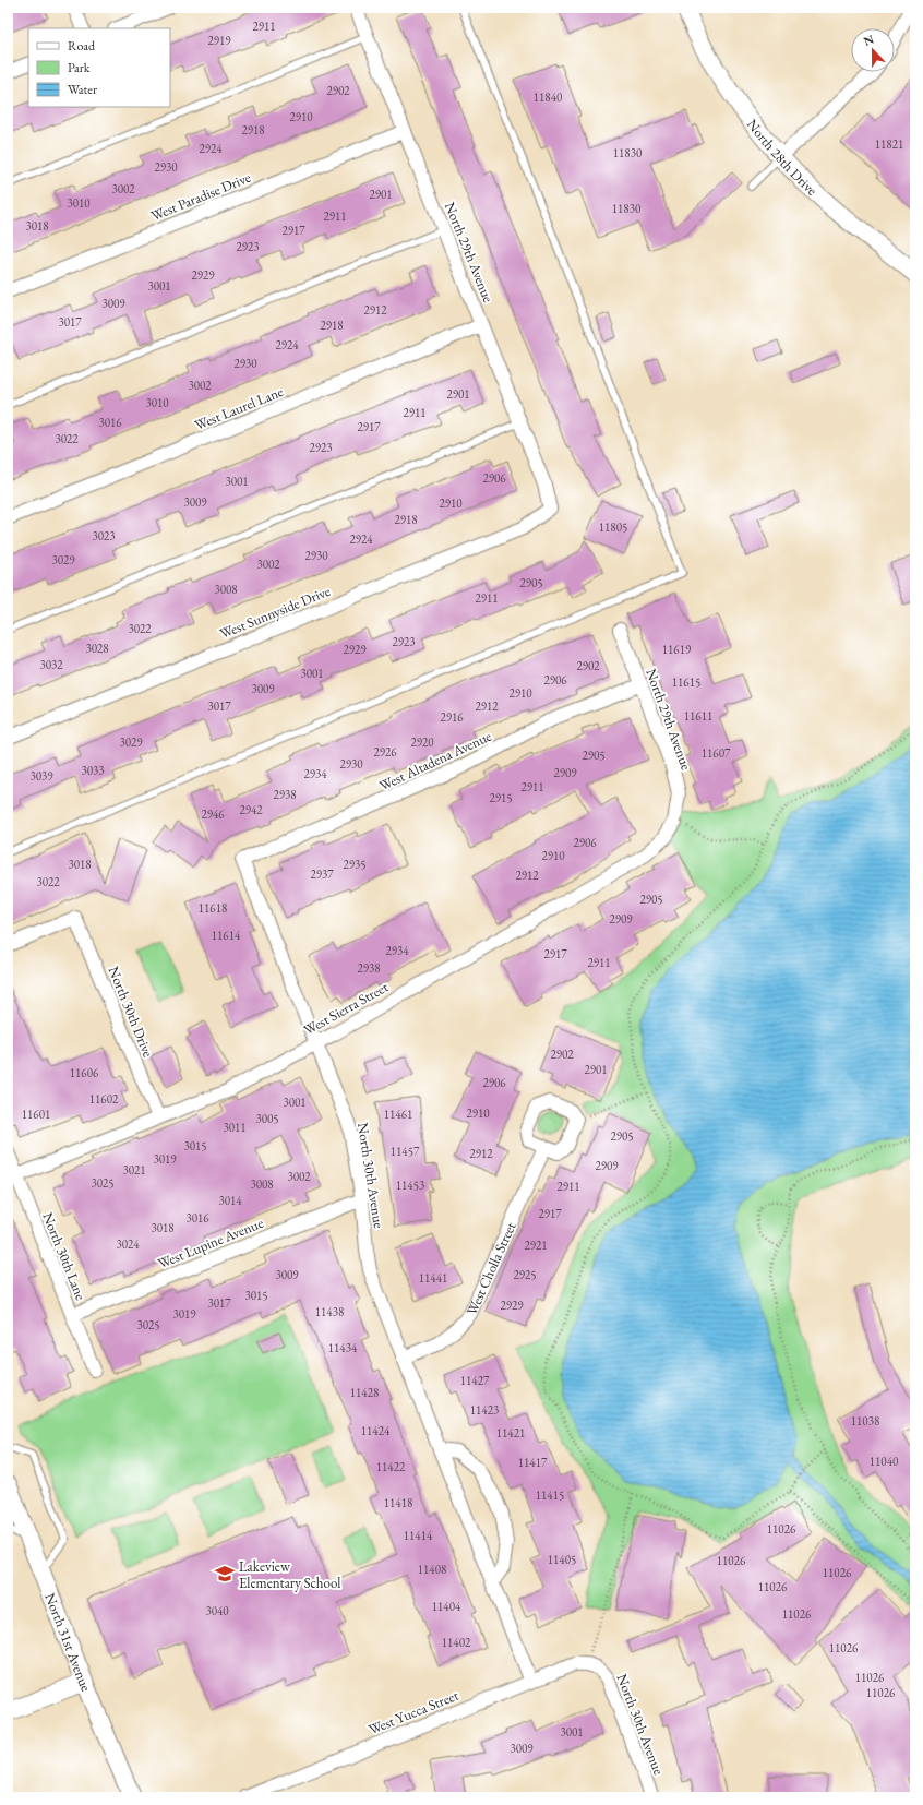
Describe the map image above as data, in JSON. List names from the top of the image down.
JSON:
{
  "streets": {
    "street": [
      "North 28th Drive",
      "West Paradise Drive",
      "North 29th Avenue",
      "West Laurel Lane",
      "West Sunnyside Drive",
      "West Altadena Avenue",
      "West Sierra Street",
      "North 30th Drive",
      "North 30th Avenue",
      "West Lupine Avenue",
      "North 30th Lane",
      "West Cholla Street",
      "North 31st Avenue",
      "West Yucca Street"
    ]
  },
  "crossings": [
    ["West Paradise Drive", "North 29th Avenue"],
    ["North 29th Avenue", "West Laurel Lane"],
    ["North 29th Avenue", "West Sunnyside Drive"],
    ["North 29th Avenue", "West Altadena Avenue"],
    ["North 29th Avenue", "West Sierra Street"],
    ["West Altadena Avenue", "North 30th Avenue"],
    ["West Sierra Street", "North 30th Drive"],
    ["West Sierra Street", "North 30th Avenue"],
    ["West Sierra Street", "North 30th Lane"],
    ["North 30th Avenue", "West Lupine Avenue"],
    ["North 30th Avenue", "West Cholla Street"],
    ["North 30th Avenue", "West Yucca Street"],
    ["West Lupine Avenue", "North 30th Lane"]
  ],
  "places": {
    "school or university": ["Lakeview Elementary School"]
  },
  "house_numbers": [
    "2911",
    "2919",
    "2902",
    "11840",
    "2910",
    "2918",
    "11821",
    "2924",
    "11830",
    "2930",
    "3002",
    "2901",
    "3010",
    "11830",
    "2911",
    "3018",
    "2917",
    "2923",
    "2929",
    "3001",
    "3009",
    "2912",
    "3017",
    "2918",
    "2924",
    "2930",
    "3002",
    "2901",
    "3010",
    "2911",
    "3016",
    "2917",
    "3022",
    "2923",
    "2906",
    "3001",
    "3009",
    "2910",
    "2918",
    "11805",
    "3023",
    "2924",
    "2930",
    "3029",
    "3002",
    "2905",
    "3008",
    "2911",
    "3022",
    "2923",
    "3028",
    "2929",
    "11619",
    "3032",
    "2902",
    "3001",
    "2906",
    "11615",
    "3009",
    "2910",
    "3017",
    "2912",
    "11611",
    "2916",
    "3029",
    "2920",
    "2926",
    "11607",
    "2905",
    "2930",
    "3033",
    "2909",
    "2934",
    "3039",
    "2911",
    "2938",
    "2915",
    "2942",
    "2946",
    "2906",
    "2910",
    "3018",
    "2935",
    "2937",
    "2912",
    "3022",
    "2905",
    "11618",
    "2909",
    "11614",
    "2934",
    "2917",
    "2911",
    "2938",
    "2902",
    "2901",
    "11606",
    "2906",
    "11602",
    "3001",
    "2910",
    "11601",
    "11461",
    "3005",
    "3011",
    "2905",
    "3015",
    "11457",
    "2912",
    "3019",
    "2909",
    "3021",
    "3002",
    "3025",
    "3008",
    "11453",
    "2911",
    "3014",
    "2917",
    "3016",
    "3018",
    "3024",
    "2921",
    "3009",
    "2925",
    "11441",
    "3015",
    "3017",
    "2929",
    "11438",
    "3019",
    "3025",
    "11434",
    "11427",
    "11428",
    "11423",
    "11038",
    "11424",
    "11421",
    "11040",
    "11417",
    "11422",
    "11415",
    "11418",
    "11026",
    "11414",
    "11405",
    "11026",
    "11408",
    "11026",
    "11026",
    "11404",
    "3040",
    "11026",
    "11402",
    "11026",
    "11026",
    "11026",
    "3001",
    "3009"
  ],
  "legend": ["Road", "Park", "Water"],
  "north": "top"
}
